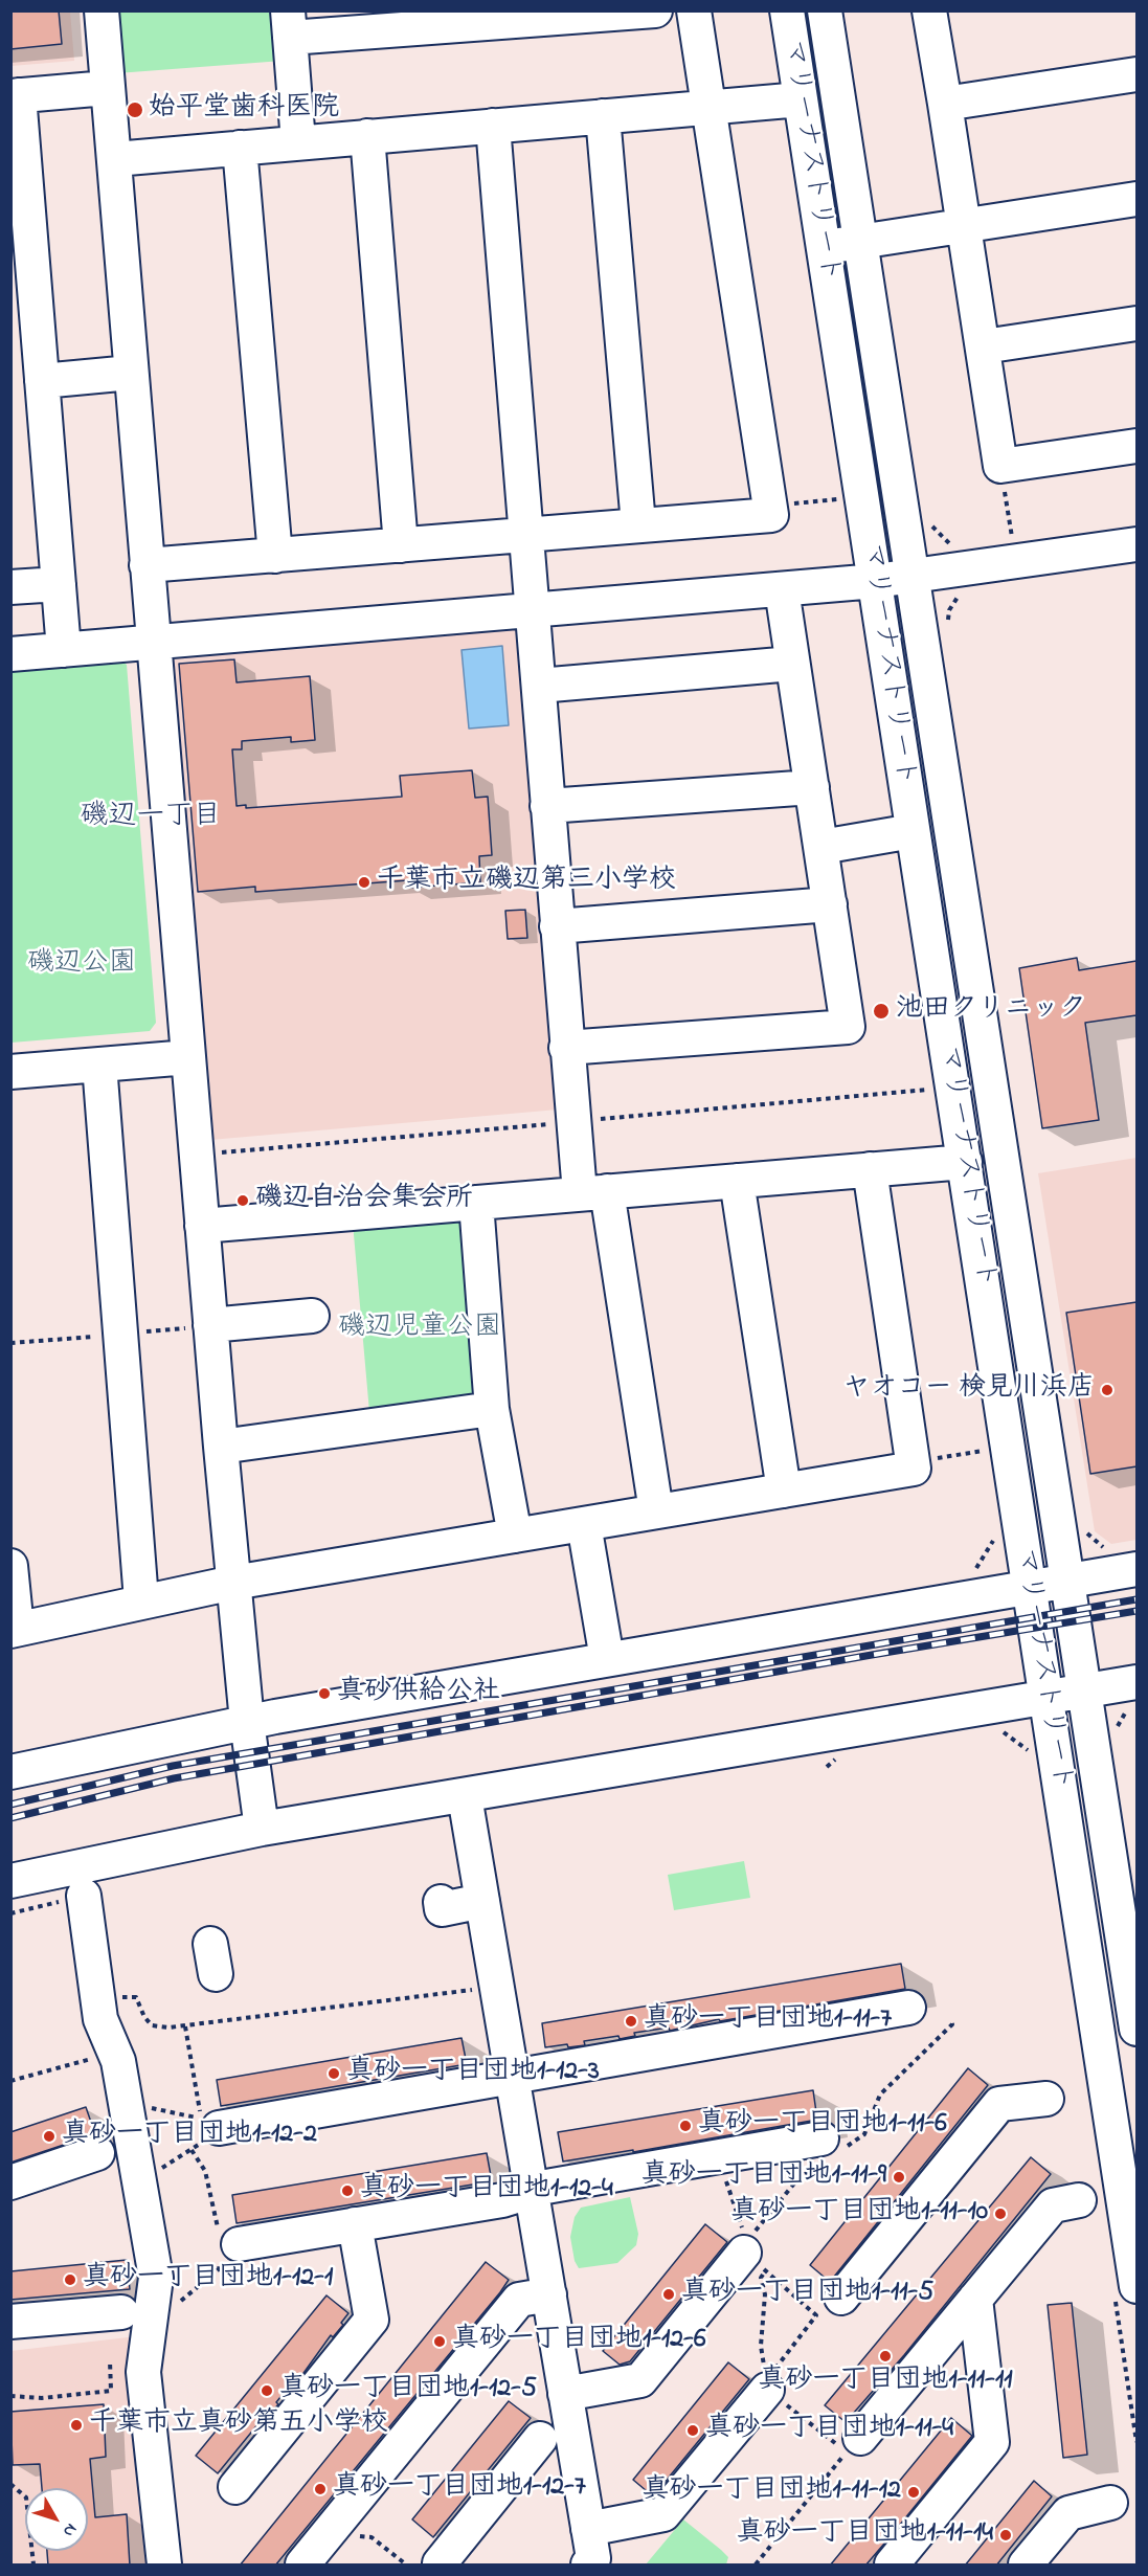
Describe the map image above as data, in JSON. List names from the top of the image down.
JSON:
{
  "streets": {
    "street": ["マリーナストリート"]
  },
  "districts": ["磯辺一丁目"],
  "parks": ["磯辺公園", "磯辺児童公園"],
  "places": [
    "始平堂歯科医院",
    "千葉市立磯辺第三小学校",
    "池田クリニック",
    "磯辺自治会集会所",
    "ヤオコー 検見川浜店",
    "真砂供給公社",
    "真砂一丁目団地1-11-7",
    "真砂一丁目団地1-12-3",
    "真砂一丁目団地1-11-6",
    "真砂一丁目団地1-12-2",
    "真砂一丁目団地1-11-9",
    "真砂一丁目団地1-12-4",
    "真砂一丁目団地1-11-10",
    "真砂一丁目団地1-12-1",
    "真砂一丁目団地1-11-5",
    "真砂一丁目団地1-12-6",
    "真砂一丁目団地1-11-11",
    "真砂一丁目団地1-12-5",
    "千葉市立真砂第五小学校",
    "真砂一丁目団地1-11-4",
    "真砂一丁目団地1-12-7",
    "真砂一丁目団地1-11-12",
    "真砂一丁目団地1-11-14"
  ],
  "north": "bottom right"
}
